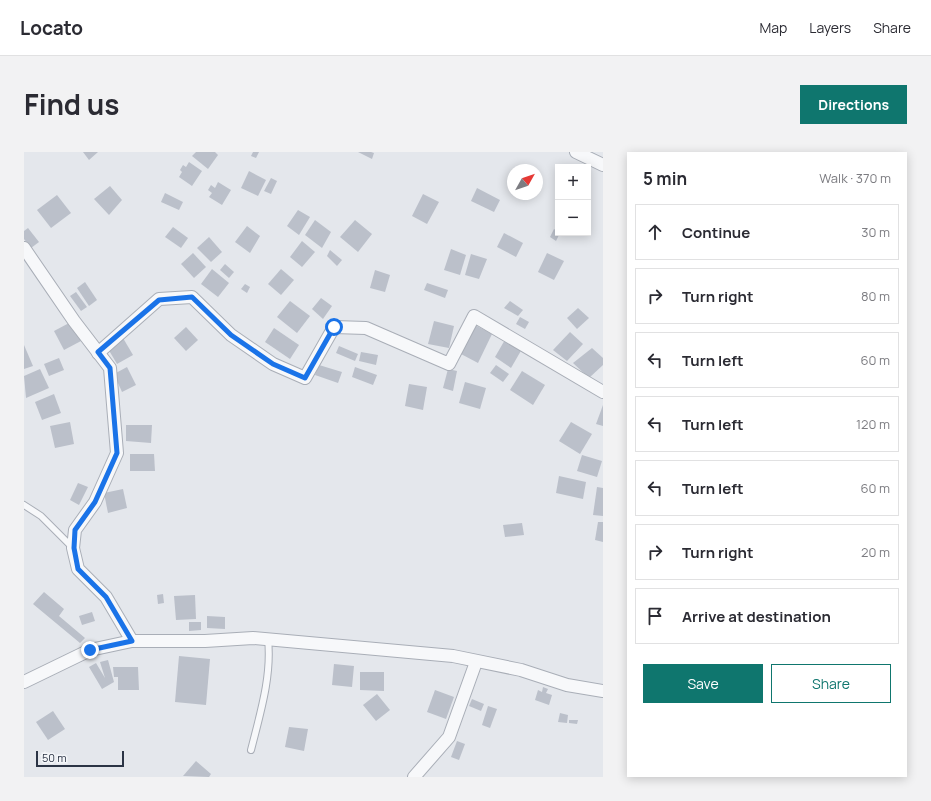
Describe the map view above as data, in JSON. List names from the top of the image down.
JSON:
{
  "scale_bar": "50 m",
  "north": "top right",
  "page": {
    "header": "Locato",
    "nav": ["Map", "Layers", "Share"],
    "title": "Find us",
    "buttons": [
      "Directions",
      ["Save", "Share"]
    ],
    "heading": ["5 min", "Walk · 370 m"],
    "map_buttons": ["+", "−"],
    "list": [
      ["Continue", "30 m"],
      ["Turn right", "80 m"],
      ["Turn left", "60 m"],
      ["Turn left", "120 m"],
      ["Turn left", "60 m"],
      ["Turn right", "20 m"],
      "Arrive at destination"
    ],
    "scale": "50 m"
  }
}
